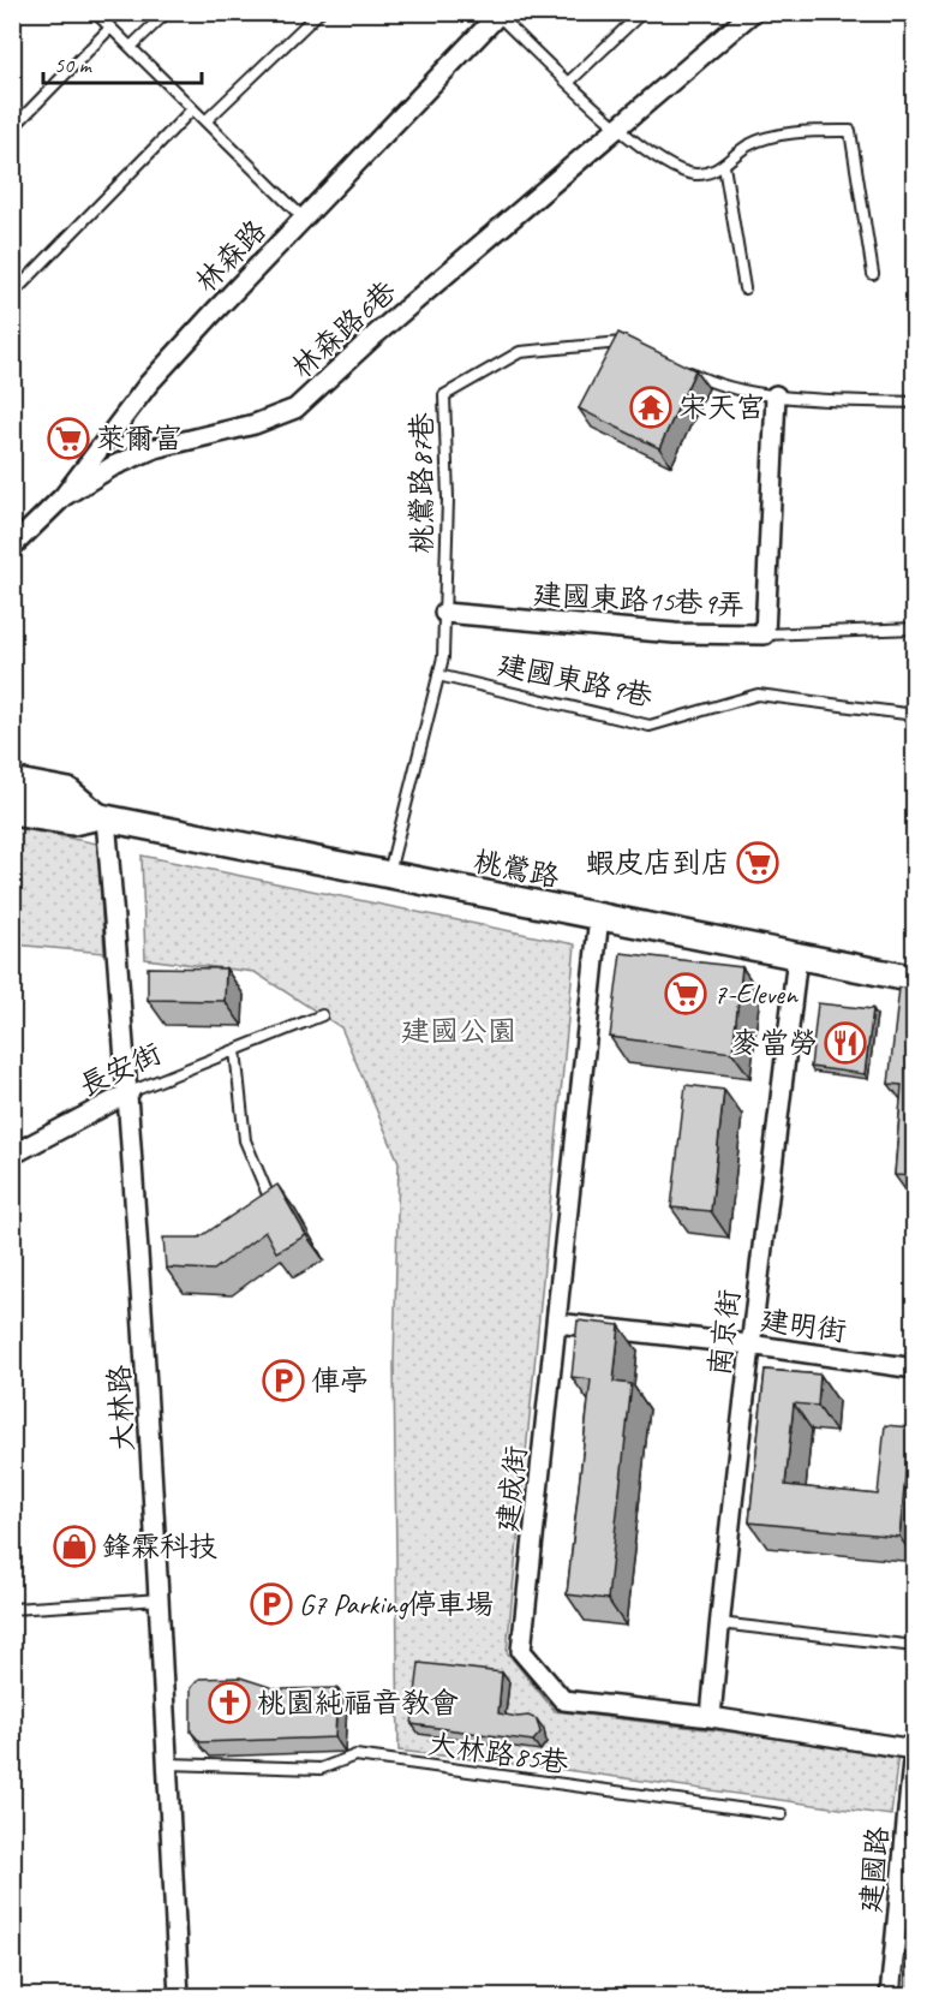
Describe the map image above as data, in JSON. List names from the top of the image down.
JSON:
{
  "streets": {
    "main road": ["桃鶯路"],
    "street": [
      "林森路",
      "林森路6巷",
      "建國東路15巷9弄",
      "長安街",
      "建明街",
      "南京街",
      "大林路",
      "建成街",
      "建國路"
    ],
    "lane": ["桃鶯路87巷", "建國東路9巷", "大林路85巷"]
  },
  "crossings": [
    ["林森路", "林森路6巷"],
    ["桃鶯路87巷", "建國東路15巷9弄"],
    ["桃鶯路87巷", "建國東路9巷"],
    ["桃鶯路87巷", "桃鶯路"],
    ["桃鶯路", "南京街"],
    ["桃鶯路", "大林路"],
    ["桃鶯路", "建成街"],
    ["長安街", "大林路"],
    ["建明街", "南京街"],
    ["建明街", "建成街"],
    ["南京街", "建成街"],
    ["大林路", "大林路85巷"],
    ["建成街", "建國路"]
  ],
  "parks": ["建國公園"],
  "places": {
    "temple": ["宋天宮"],
    "supermarket": ["萊爾富", "蝦皮店到店", "7-Eleven"],
    "restaurant": ["麥當勞"],
    "parking": ["俥亭", "G7 Parking停車場"],
    "shop": ["鋒霖科技"],
    "church": ["桃園純福音教會"]
  },
  "scale_bar": "50 m"
}
